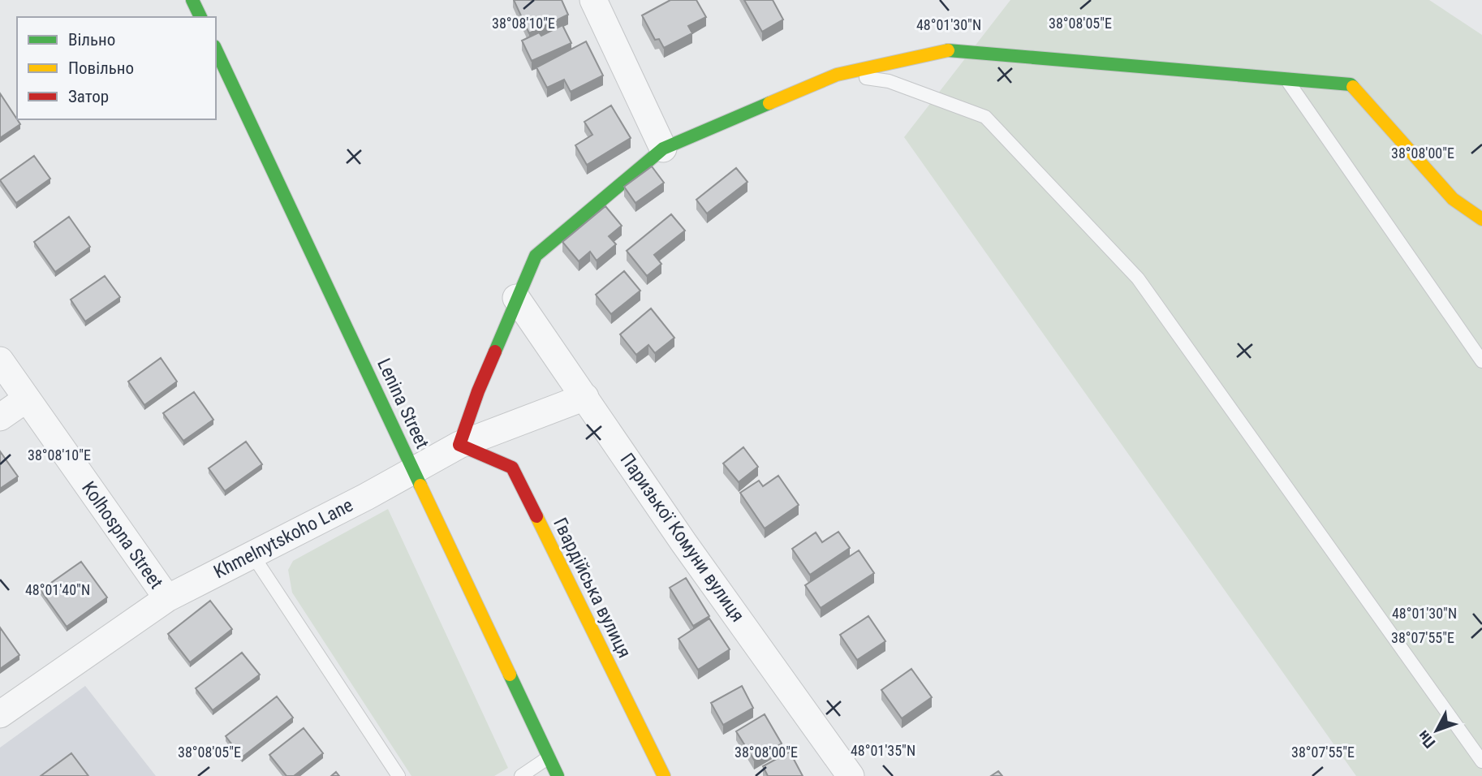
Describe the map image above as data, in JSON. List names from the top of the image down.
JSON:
{
  "streets": {
    "street": [
      "Lenina Street",
      "Kolhospna Street",
      "Паризької Комуни вулиця",
      "Khmelnytskoho Lane",
      "Гвардійська вулиця"
    ]
  },
  "crossings": [
    ["Lenina Street", "Khmelnytskoho Lane"],
    ["Kolhospna Street", "Khmelnytskoho Lane"],
    ["Паризької Комуни вулиця", "Khmelnytskoho Lane"],
    ["Khmelnytskoho Lane", "Гвардійська вулиця"]
  ],
  "legend": ["Вільно", "Повільно", "Затор"],
  "north": "bottom left",
  "coordinates": [
    "38°08'10\"E",
    "38°08'05\"E",
    "48°01'30\"N",
    "38°08'00\"E",
    "48°01'40\"N",
    "38°07'55\"E",
    "48°01'35\"N"
  ]
}
